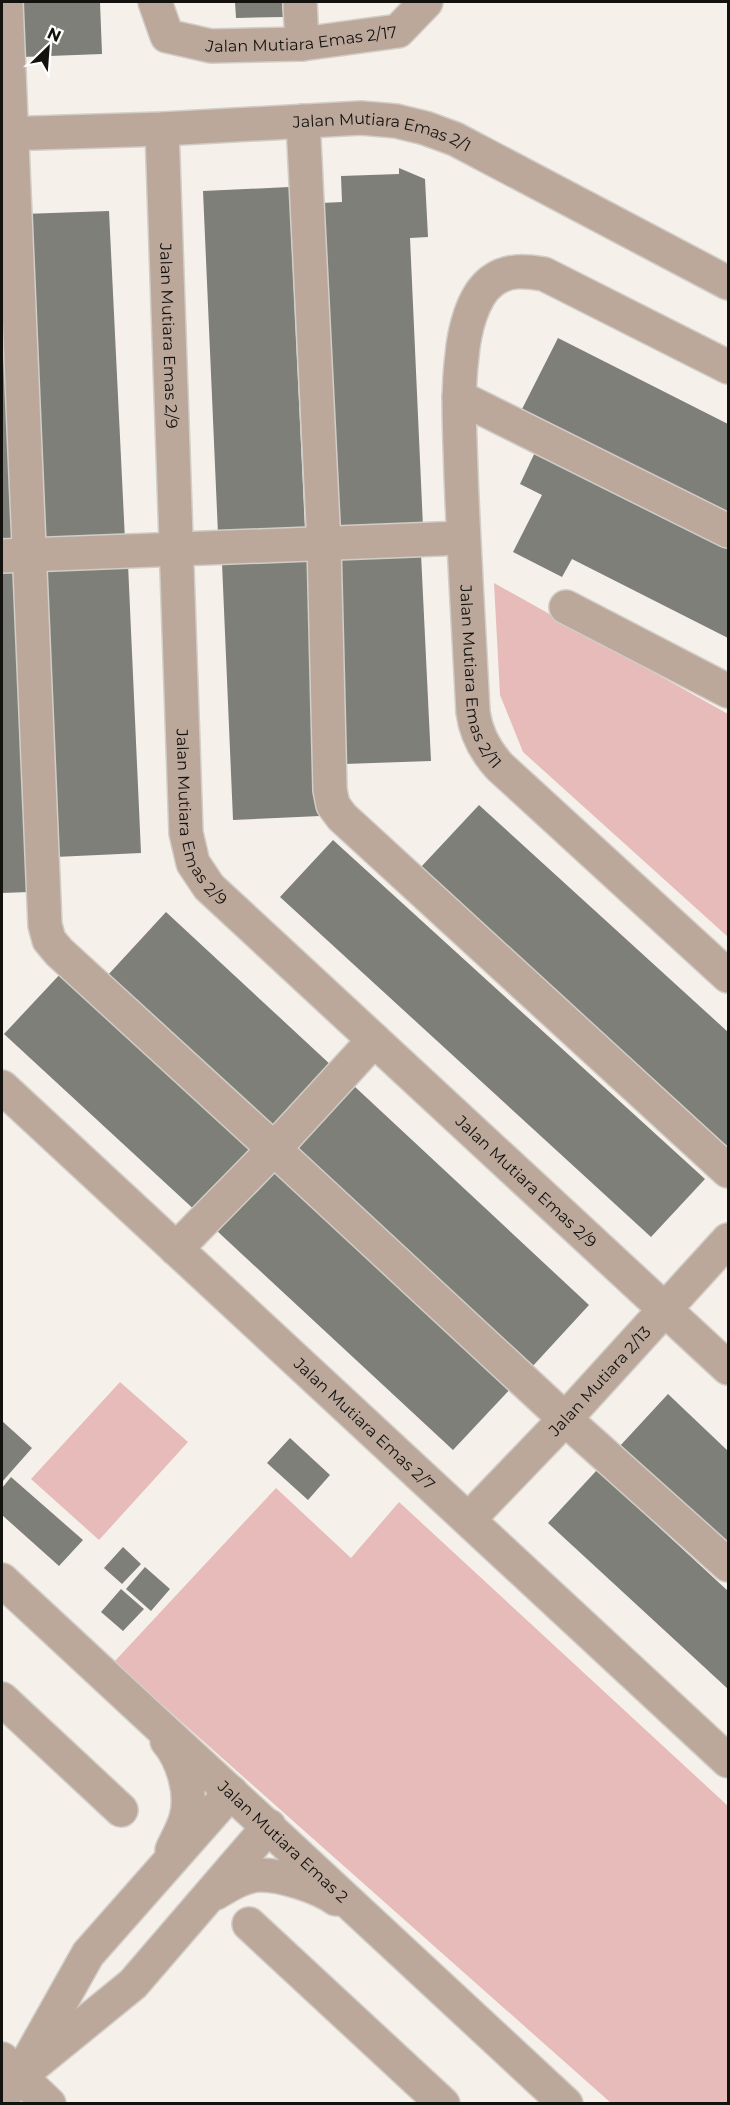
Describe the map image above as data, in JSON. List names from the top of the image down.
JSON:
{
  "streets": {
    "street": [
      "Jalan Mutiara Emas 2/17",
      "Jalan Mutiara Emas 2/1",
      "Jalan Mutiara Emas 2/9",
      "Jalan Mutiara Emas 2/11",
      "Jalan Mutiara 2/13",
      "Jalan Mutiara Emas 2/7",
      "Jalan Mutiara Emas 2"
    ]
  },
  "crossings": [
    ["Jalan Mutiara Emas 2/1", "Jalan Mutiara Emas 2/9"],
    ["Jalan Mutiara Emas 2/9", "Jalan Mutiara 2/13"],
    ["Jalan Mutiara 2/13", "Jalan Mutiara Emas 2/7"]
  ],
  "north": "top right"
}
